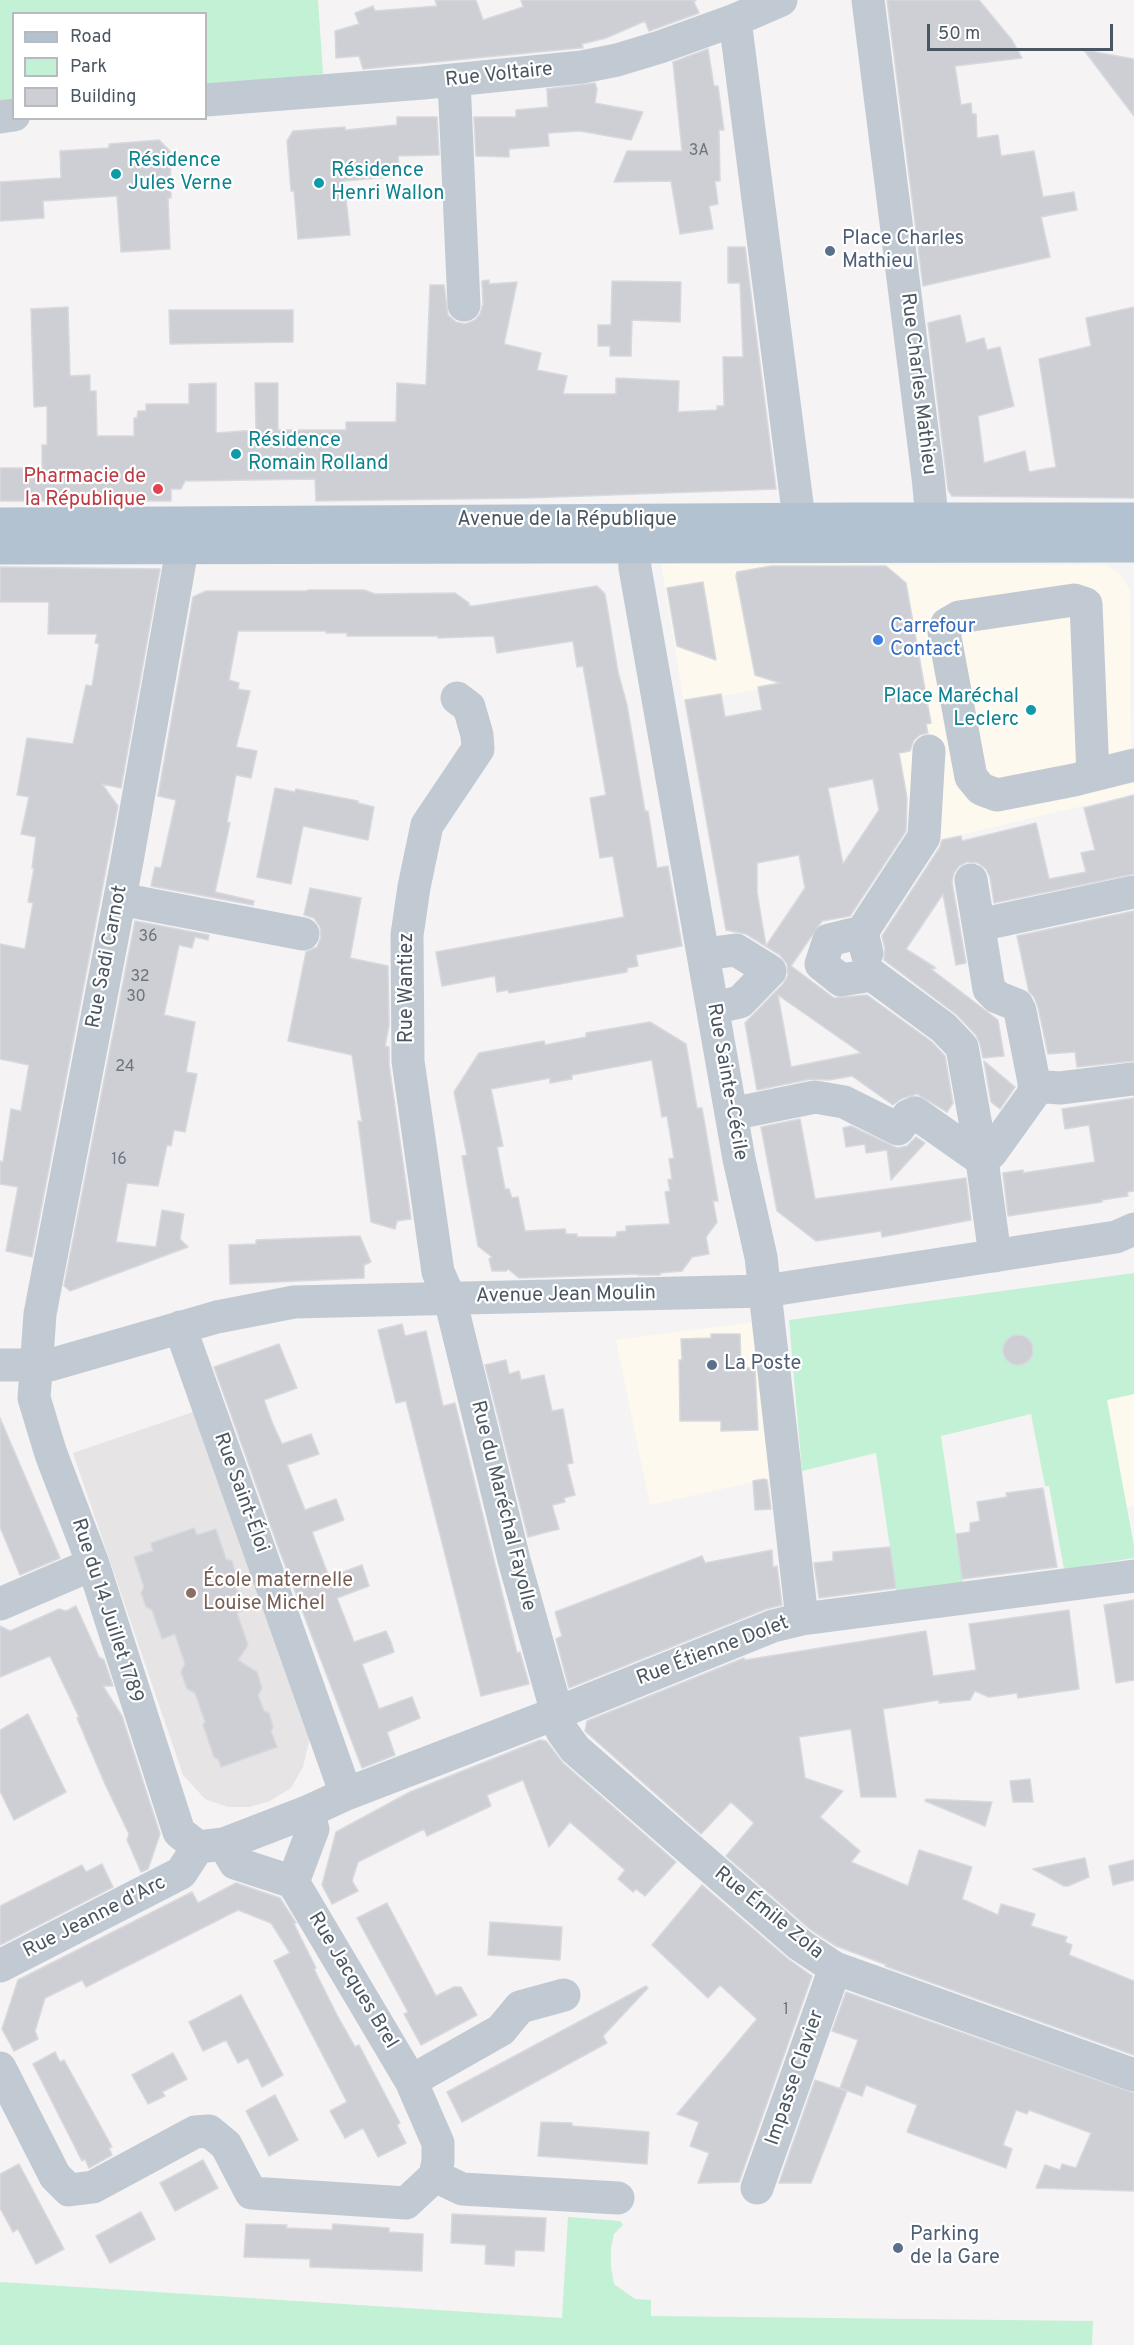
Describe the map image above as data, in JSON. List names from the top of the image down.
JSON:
{
  "streets": {
    "main road": ["Avenue de la République"],
    "street": [
      "Rue Voltaire",
      "Rue Charles Mathieu",
      "Rue Sadi Carnot",
      "Rue Wantiez",
      "Rue Sainte-Cécile",
      "Avenue Jean Moulin",
      "Rue Saint-Éloi",
      "Rue du Maréchal Fayolle",
      "Rue du 14 Juillet 1789",
      "Rue Étienne Dolet",
      "Rue Émile Zola",
      "Rue Jeanne d'Arc",
      "Rue Jacques Brel",
      "Impasse Clavier"
    ]
  },
  "crossings": [
    ["Rue Charles Mathieu", "Avenue de la République"],
    ["Avenue de la République", "Rue Sadi Carnot"],
    ["Avenue de la République", "Rue Sainte-Cécile"],
    ["Rue Sadi Carnot", "Avenue Jean Moulin"],
    ["Rue Sadi Carnot", "Rue du 14 Juillet 1789"],
    ["Rue Wantiez", "Avenue Jean Moulin"],
    ["Rue Wantiez", "Rue du Maréchal Fayolle"],
    ["Rue Sainte-Cécile", "Avenue Jean Moulin"],
    ["Rue Sainte-Cécile", "Rue Étienne Dolet"],
    ["Avenue Jean Moulin", "Rue Saint-Éloi"],
    ["Avenue Jean Moulin", "Rue du Maréchal Fayolle"],
    ["Avenue Jean Moulin", "Rue du 14 Juillet 1789"],
    ["Rue Saint-Éloi", "Rue Étienne Dolet"],
    ["Rue du Maréchal Fayolle", "Rue Étienne Dolet"],
    ["Rue du Maréchal Fayolle", "Rue Émile Zola"],
    ["Rue du 14 Juillet 1789", "Rue Jeanne d'Arc"],
    ["Rue Étienne Dolet", "Rue Émile Zola"],
    ["Rue Émile Zola", "Impasse Clavier"]
  ],
  "places": [
    "Résidence Jules Verne",
    "Résidence Henri Wallon",
    "Place Charles Mathieu",
    "Résidence Romain Rolland",
    "Pharmacie de la République",
    "Carrefour Contact",
    "Place Maréchal Leclerc",
    "La Poste",
    "École maternelle Louise Michel",
    "Parking de la Gare"
  ],
  "house_numbers": [
    "3A",
    "36",
    "32",
    "30",
    "24",
    "16",
    "1"
  ],
  "legend": ["Road", "Park", "Building"],
  "scale_bar": "50 m"
}
